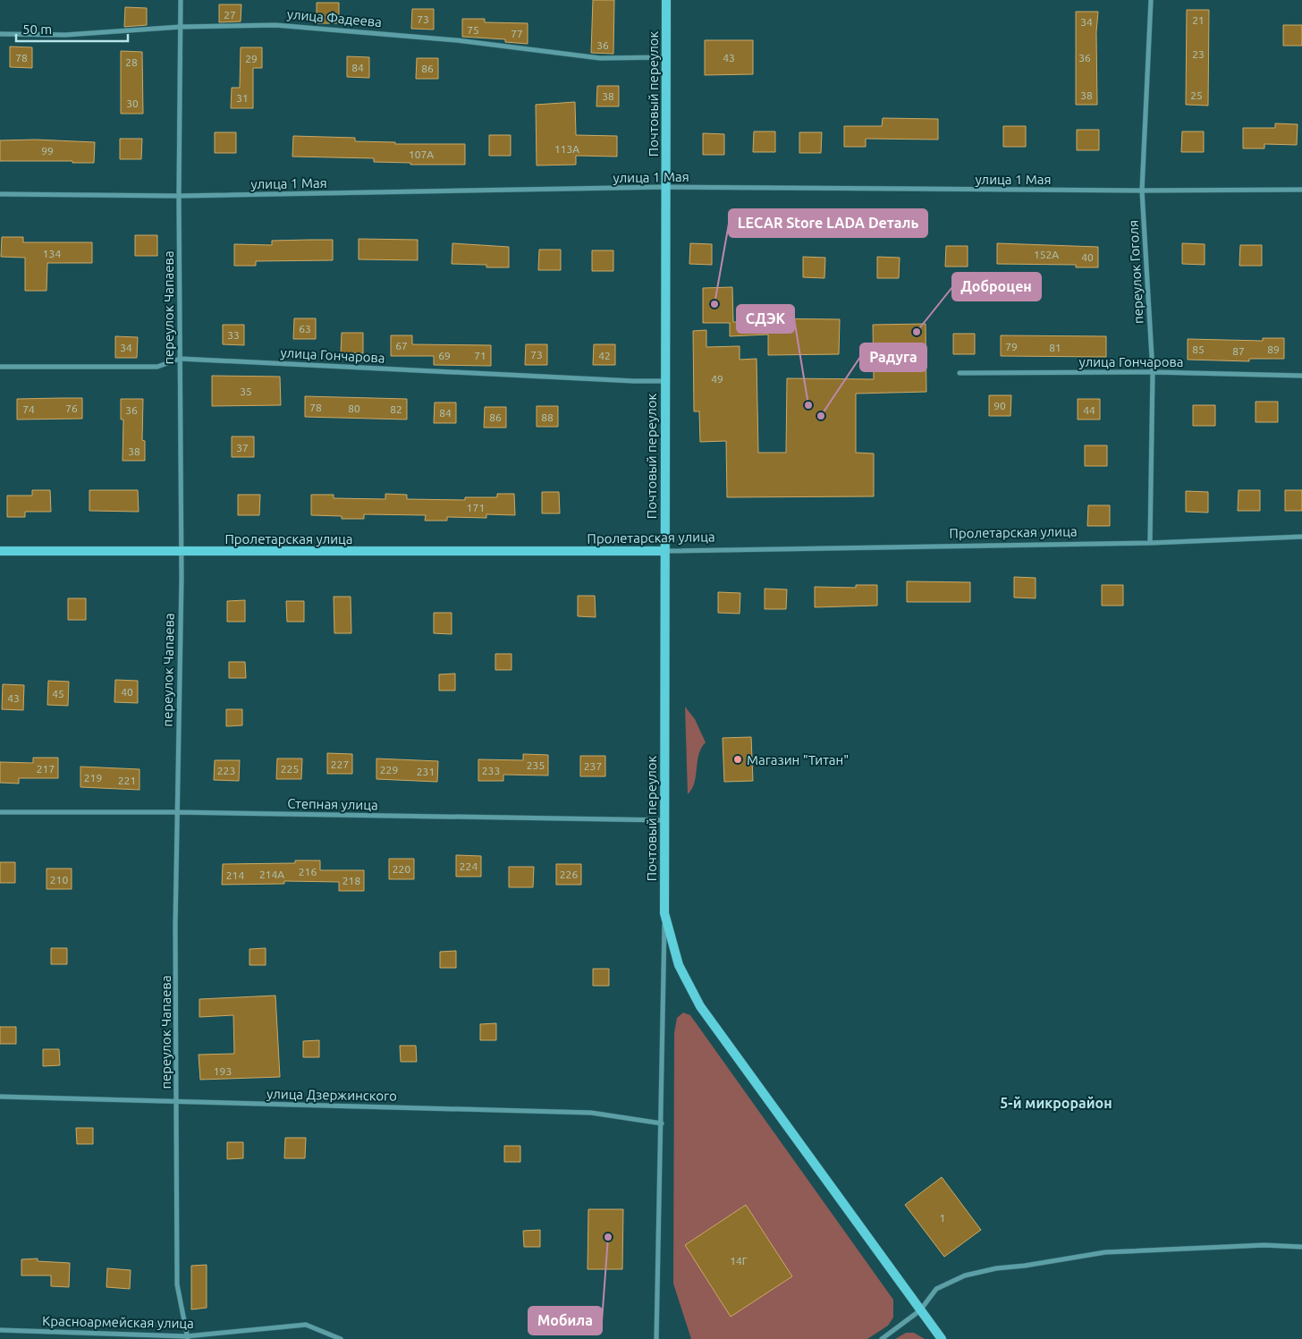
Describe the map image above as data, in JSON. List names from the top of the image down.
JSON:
{
  "streets": {
    "main road": ["Почтовый переулок", "Пролетарская улица"],
    "street": [
      "улица Фадеева",
      "улица 1 Мая",
      "переулок Гоголя",
      "переулок Чапаева",
      "улица Гончарова",
      "Степная улица",
      "улица Дзержинского",
      "Красноармейская улица"
    ]
  },
  "crossings": [
    ["улица Фадеева", "Почтовый переулок"],
    ["улица Фадеева", "переулок Чапаева"],
    ["Почтовый переулок", "улица 1 Мая"],
    ["Почтовый переулок", "улица Гончарова"],
    ["Почтовый переулок", "Пролетарская улица"],
    ["Почтовый переулок", "Степная улица"],
    ["улица 1 Мая", "переулок Гоголя"],
    ["улица 1 Мая", "переулок Чапаева"],
    ["переулок Гоголя", "улица Гончарова"],
    ["переулок Гоголя", "Пролетарская улица"],
    ["переулок Чапаева", "улица Гончарова"],
    ["переулок Чапаева", "Пролетарская улица"],
    ["переулок Чапаева", "Степная улица"],
    ["переулок Чапаева", "улица Дзержинского"],
    ["переулок Чапаева", "Красноармейская улица"]
  ],
  "districts": ["5-й микрорайон"],
  "places": [
    "LECAR Store LADA Dеталь",
    "Доброцен",
    "СДЭК",
    "Радуга",
    "Магазин \"Титан\"",
    "Мобила"
  ],
  "house_numbers": [
    "27",
    "73",
    "21",
    "34",
    "75",
    "77",
    "36",
    "23",
    "78",
    "43",
    "36",
    "29",
    "28",
    "84",
    "86",
    "38",
    "25",
    "38",
    "31",
    "30",
    "113А",
    "99",
    "107А",
    "134",
    "152А",
    "40",
    "63",
    "33",
    "67",
    "79",
    "34",
    "81",
    "85",
    "89",
    "87",
    "73",
    "69",
    "71",
    "42",
    "49",
    "35",
    "90",
    "78",
    "76",
    "80",
    "74",
    "82",
    "36",
    "44",
    "84",
    "86",
    "88",
    "37",
    "38",
    "171",
    "40",
    "45",
    "43",
    "227",
    "235",
    "237",
    "217",
    "225",
    "229",
    "223",
    "233",
    "231",
    "219",
    "221",
    "224",
    "220",
    "216",
    "214А",
    "226",
    "214",
    "210",
    "218",
    "193",
    "1",
    "14Г"
  ],
  "scale_bar": "50 m"
}
